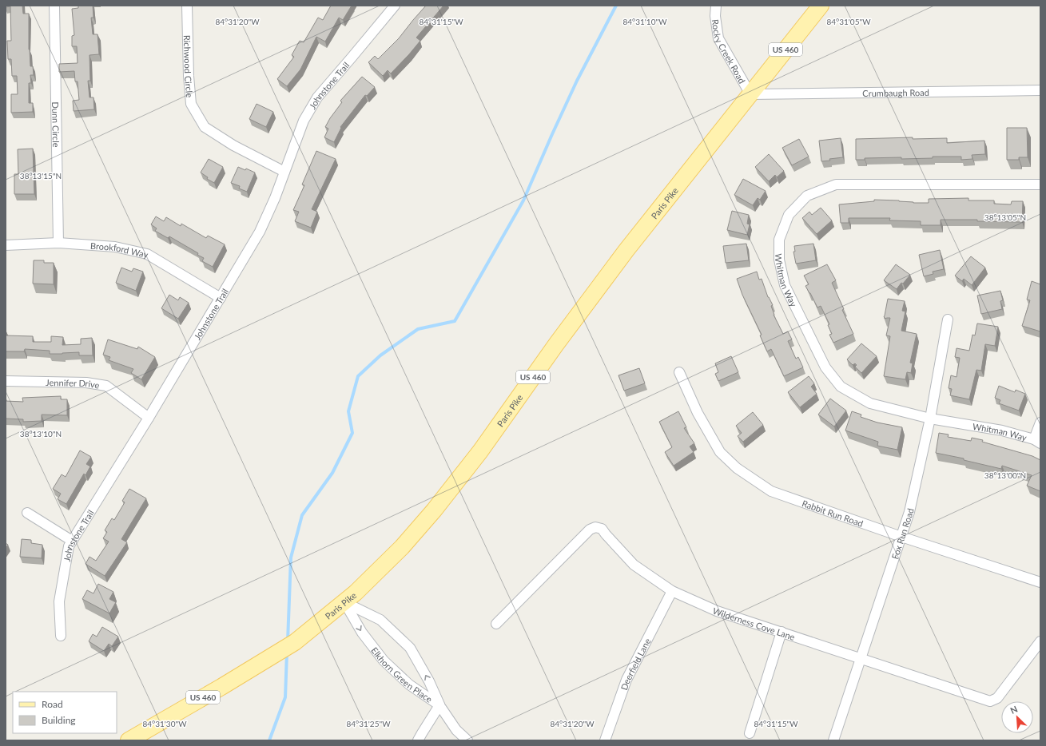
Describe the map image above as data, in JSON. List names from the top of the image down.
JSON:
{
  "streets": {
    "main road": ["US 460", "Paris Pike"],
    "street": [
      "Rocky Creek Road",
      "Richwood Circle",
      "Johnstone Trail",
      "Crumbaugh Road",
      "Dunn Circle",
      "Brookford Way",
      "Whitman Way",
      "Jennifer Drive",
      "Rabbit Run Road",
      "Fox Run Road",
      "Wilderness Cove Lane",
      "Deerfield Lane",
      "Elkhorn Green Place"
    ]
  },
  "crossings": [
    ["Rocky Creek Road", "Crumbaugh Road"],
    ["Rocky Creek Road", "Paris Pike"],
    ["Richwood Circle", "Johnstone Trail"],
    ["Johnstone Trail", "Brookford Way"],
    ["Johnstone Trail", "Jennifer Drive"],
    ["Crumbaugh Road", "Paris Pike"],
    ["Dunn Circle", "Brookford Way"],
    ["Paris Pike", "Elkhorn Green Place"],
    ["Whitman Way", "Fox Run Road"],
    ["Rabbit Run Road", "Fox Run Road"],
    ["Fox Run Road", "Wilderness Cove Lane"],
    ["Wilderness Cove Lane", "Deerfield Lane"]
  ],
  "legend": ["Road", "Building"],
  "north": "top left",
  "coordinates": [
    "84°31'20\"W",
    "84°31'10\"W",
    "84°31'05\"W",
    "84°31'15\"W",
    "38°13'15\"N",
    "38°13'05\"N",
    "38°13'10\"N",
    "38°13'00\"N",
    "84°31'30\"W",
    "84°31'25\"W"
  ]
}
